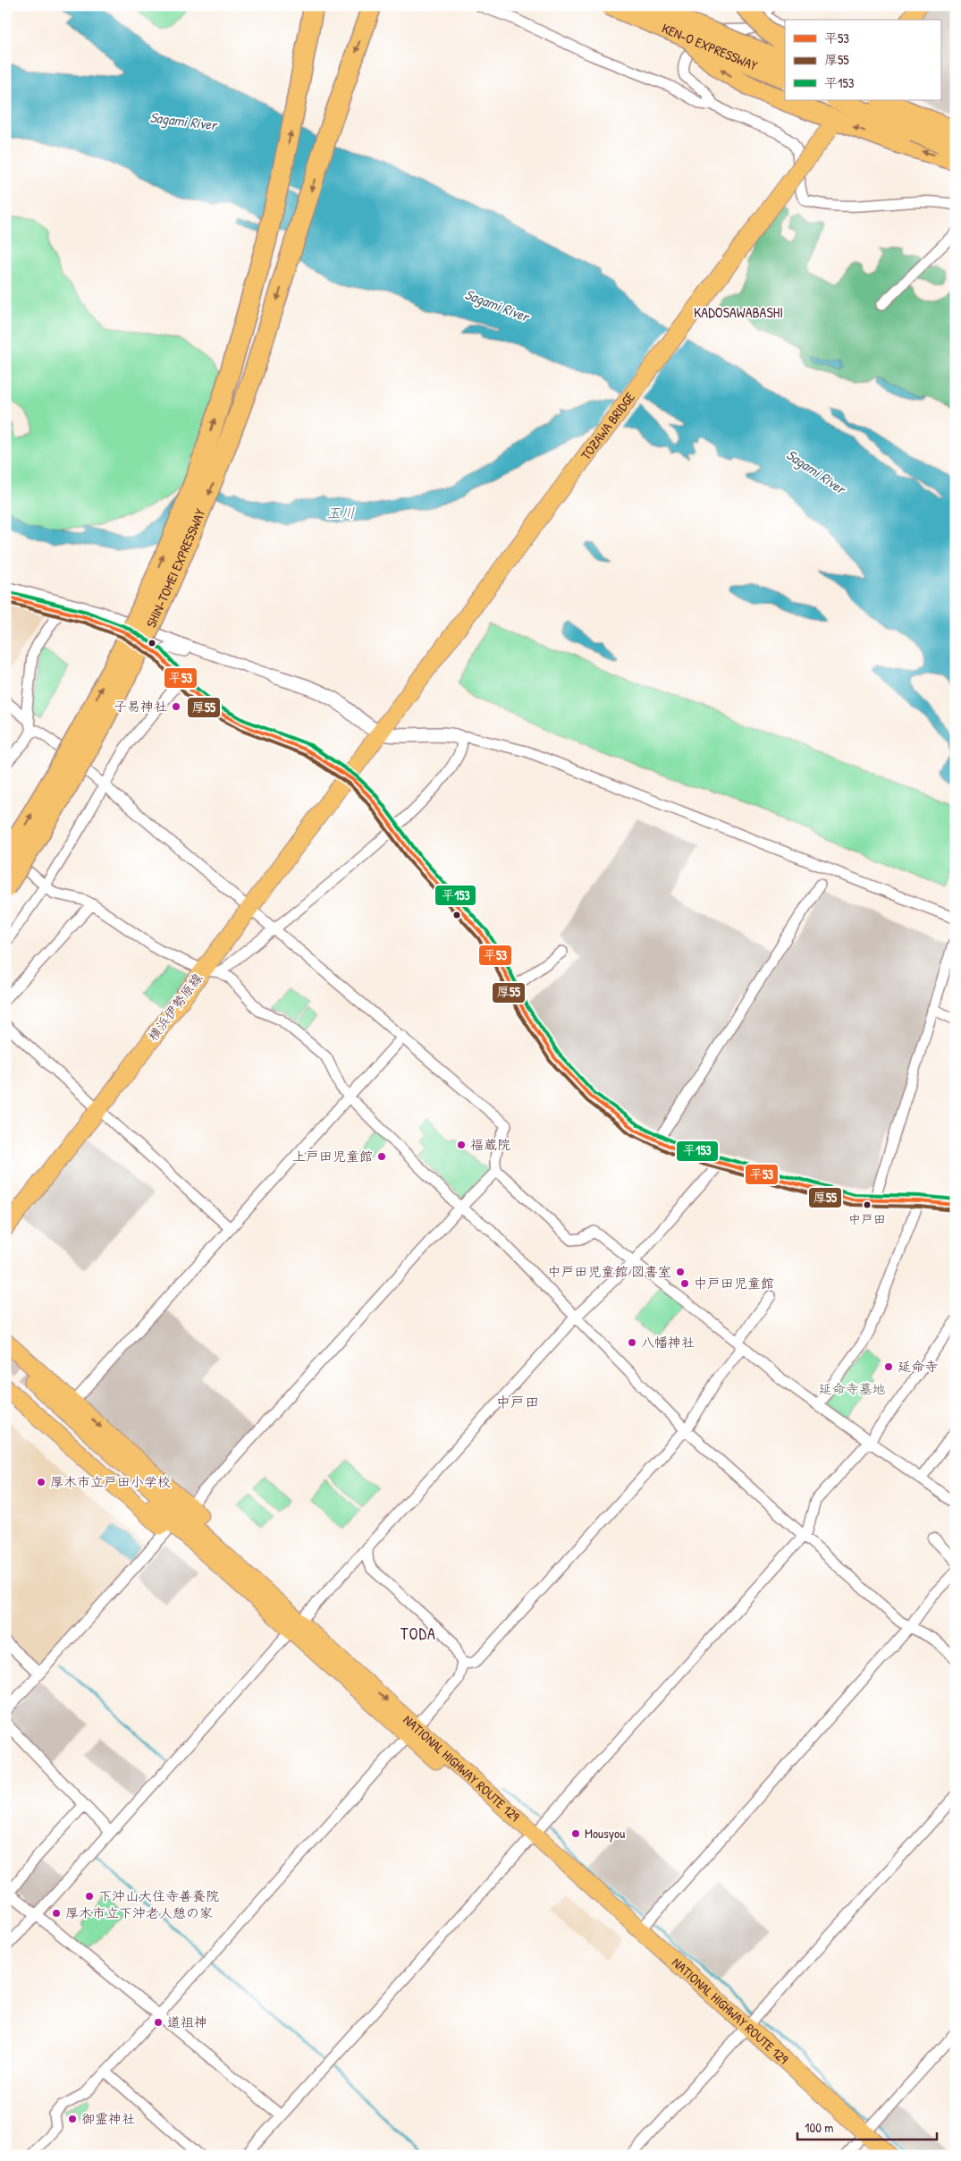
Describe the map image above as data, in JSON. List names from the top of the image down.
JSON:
{
  "streets": {
    "highway": ["KEN-O EXPRESSWAY", "SHIN-TOMEI EXPRESSWAY"],
    "main road": ["TOZAWA BRIDGE", "横浜伊勢原線", "NATIONAL HIGHWAY ROUTE 129"]
  },
  "crossings": [
    ["TOZAWA BRIDGE", "横浜伊勢原線"]
  ],
  "districts": ["KADOSAWABASHI", "中戸田", "TODA"],
  "water": ["Sagami River", "玉川"],
  "parks": ["延命寺墓地"],
  "places": [
    "子易神社",
    "福蔵院",
    "上戸田児童館",
    "中戸田",
    "中戸田児童館 図書室",
    "中戸田児童館",
    "八幡神社",
    "延命寺",
    "厚木市立戸田小学校",
    "Mousyou",
    "下沖山大住寺善養院",
    "厚木市立下沖老人憩の家",
    "道祖神",
    "御霊神社"
  ],
  "lines": ["transit line 平153", "transit line 平53", "transit line 厚55"],
  "legend": ["平53", "厚55", "平153"],
  "scale_bar": "100 m"
}
